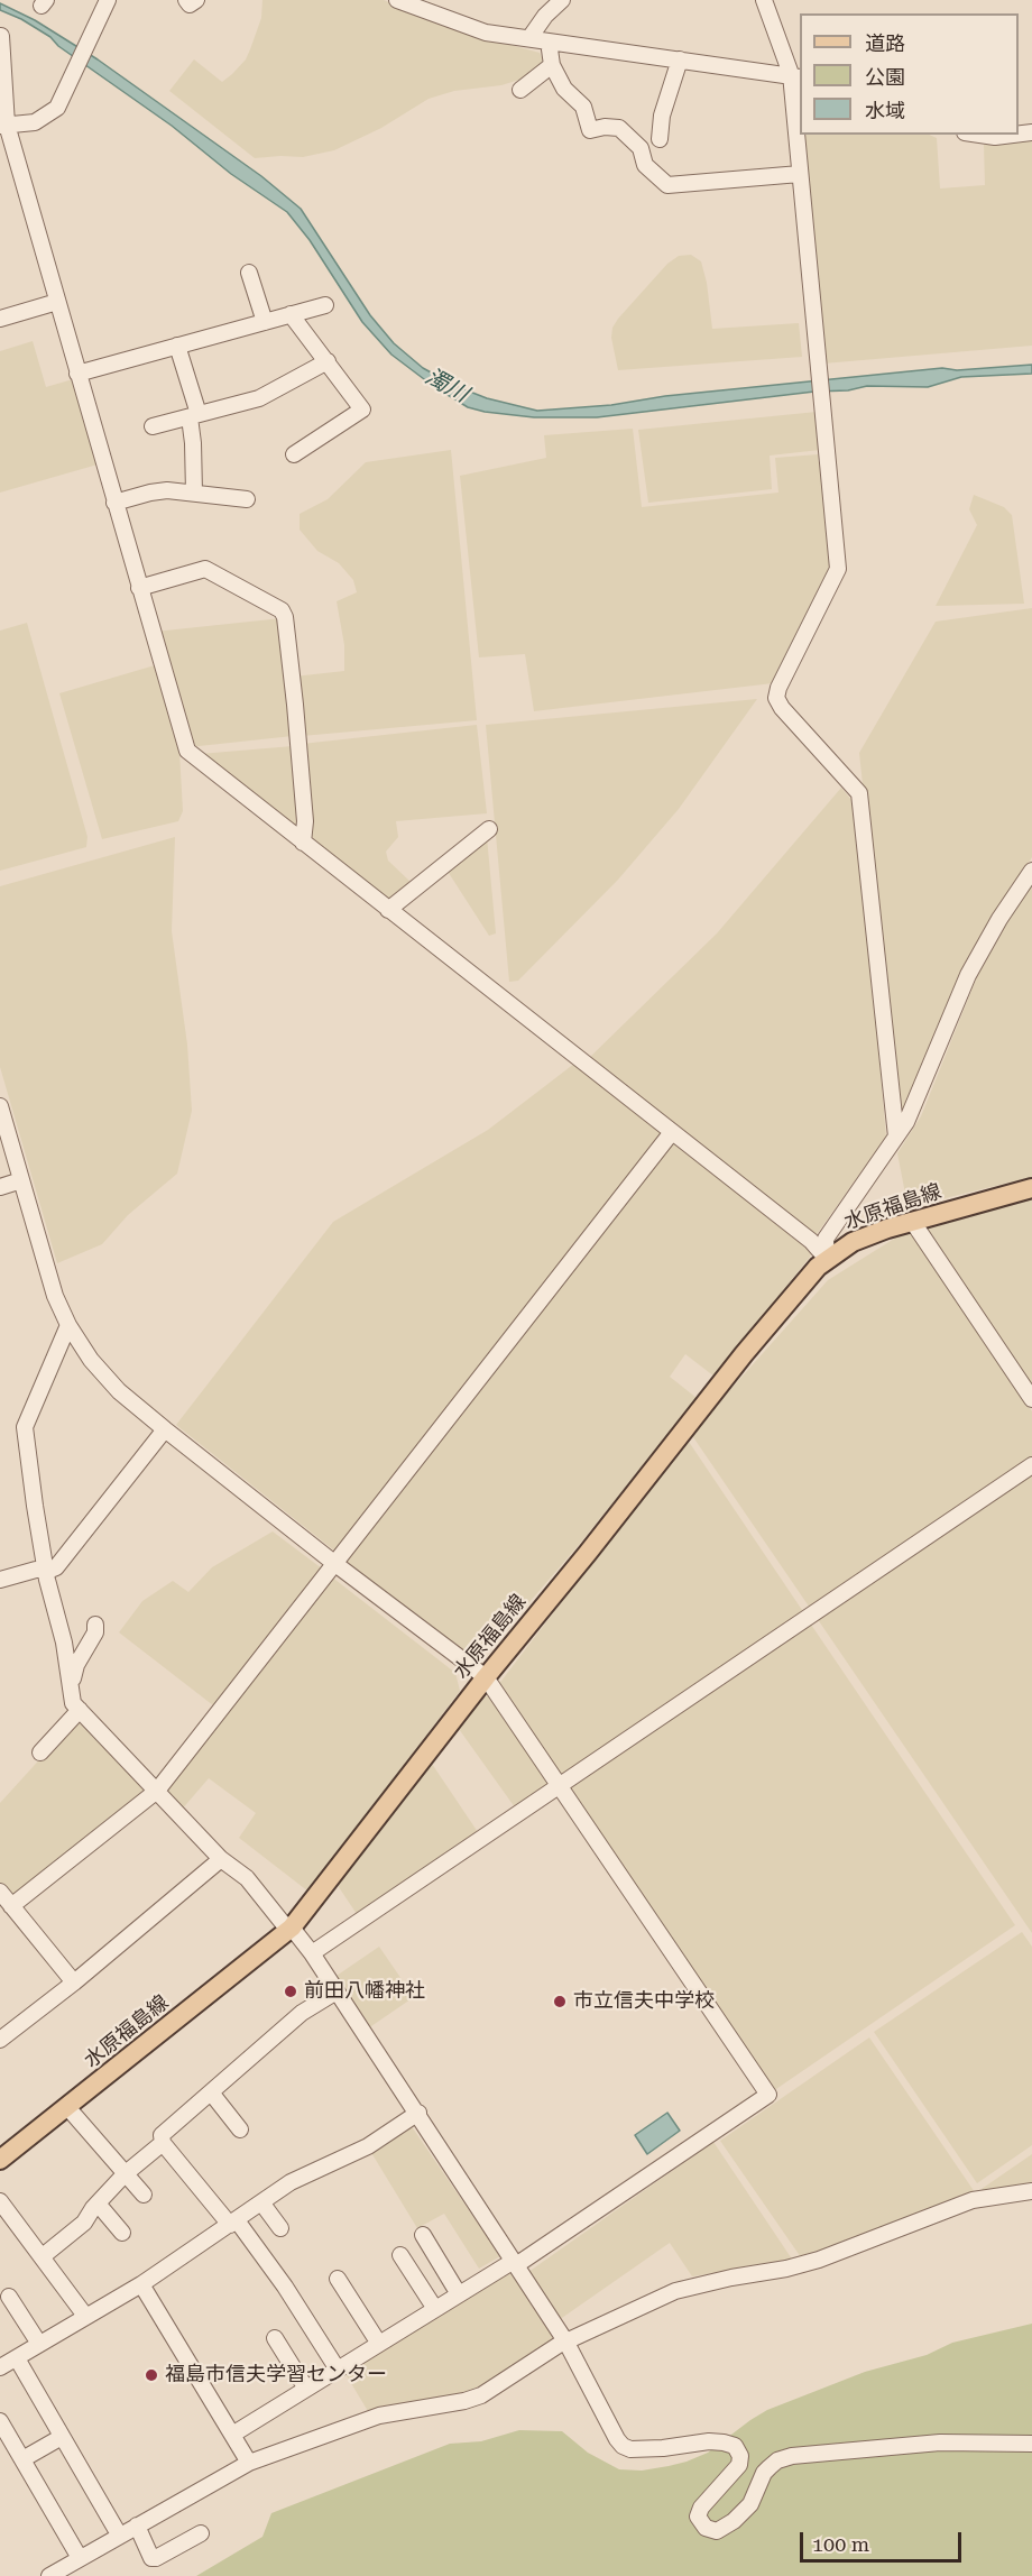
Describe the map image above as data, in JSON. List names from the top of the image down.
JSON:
{
  "streets": {
    "main road": ["水原福島線"]
  },
  "water": ["濁川"],
  "places": ["前田八幡神社", "市立信夫中学校", "福島市信夫学習センター"],
  "legend": ["道路", "公園", "水域"],
  "scale_bar": "100 m"
}
